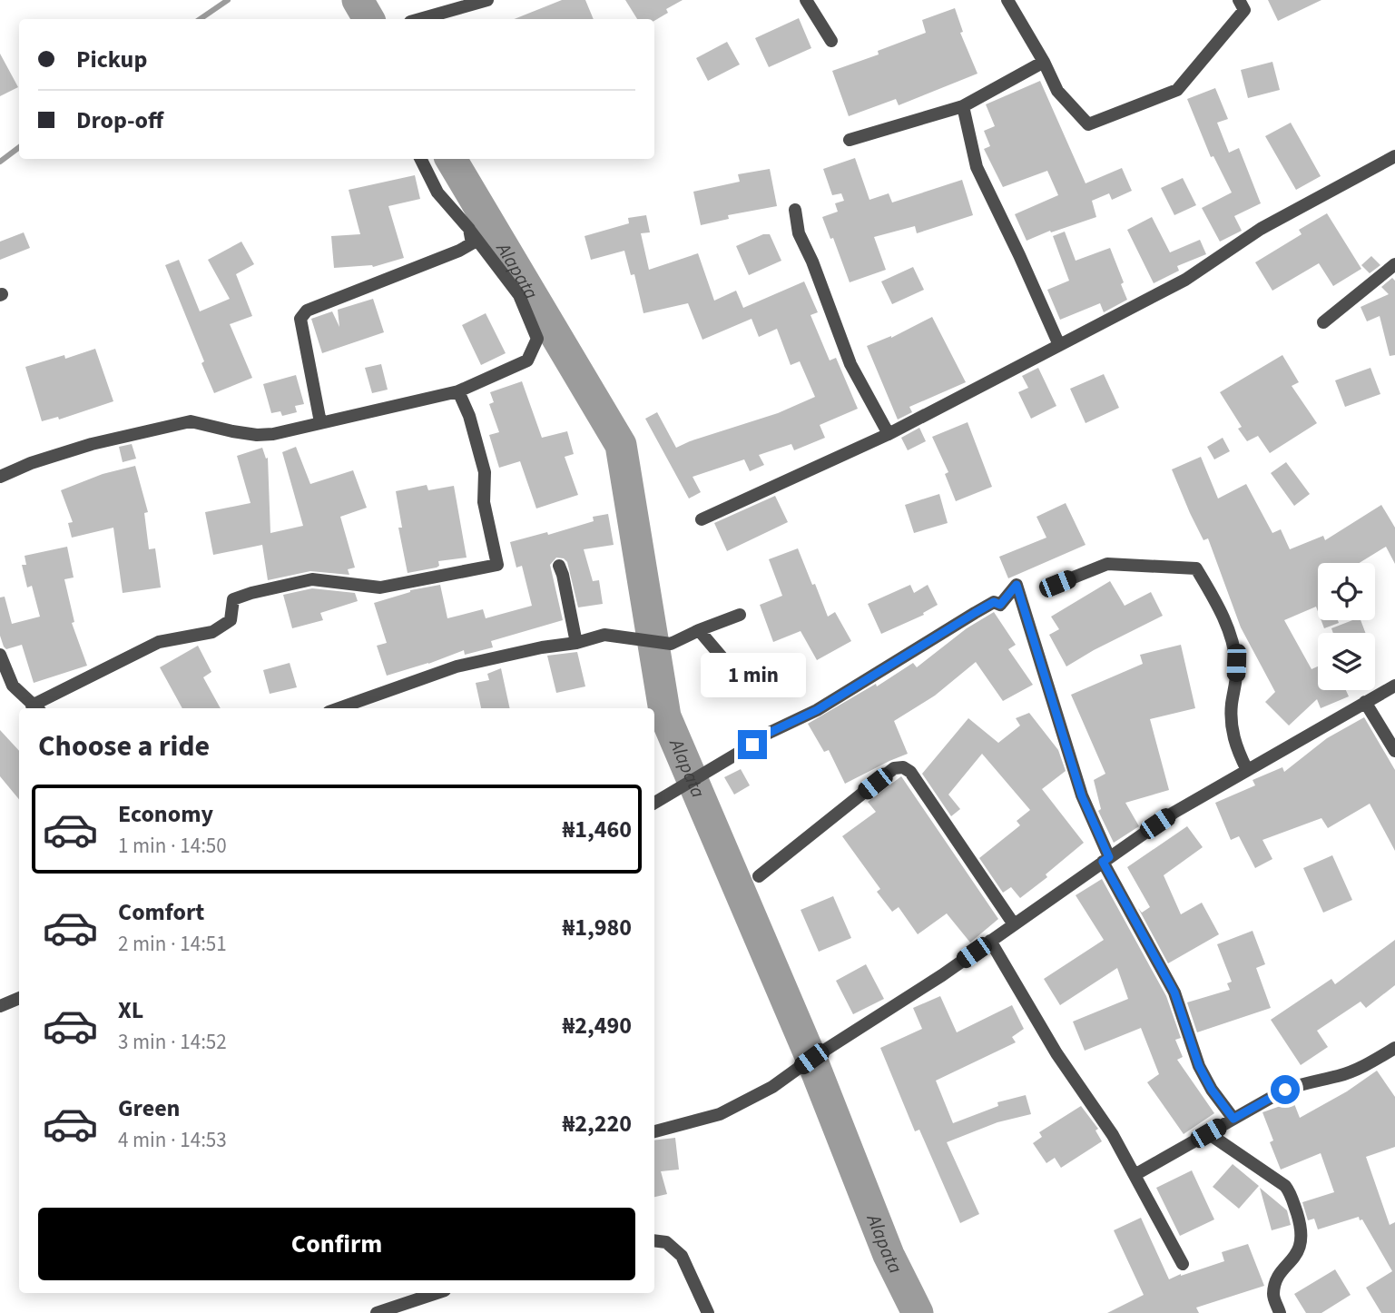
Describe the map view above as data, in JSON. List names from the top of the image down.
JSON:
{
  "water": ["Alapata"],
  "page": {
    "banner": ["Pickup", "Drop-off"],
    "bubble": "1 min",
    "heading": "Choose a ride",
    "list": [
      {
        "name": "Economy",
        "note": "1 min · 14:50",
        "value": "₦1,460"
      },
      {
        "name": "Comfort",
        "note": "2 min · 14:51",
        "value": "₦1,980"
      },
      {
        "name": "XL",
        "note": "3 min · 14:52",
        "value": "₦2,490"
      },
      {
        "name": "Green",
        "note": "4 min · 14:53",
        "value": "₦2,220"
      }
    ],
    "buttons": "Confirm"
  }
}
